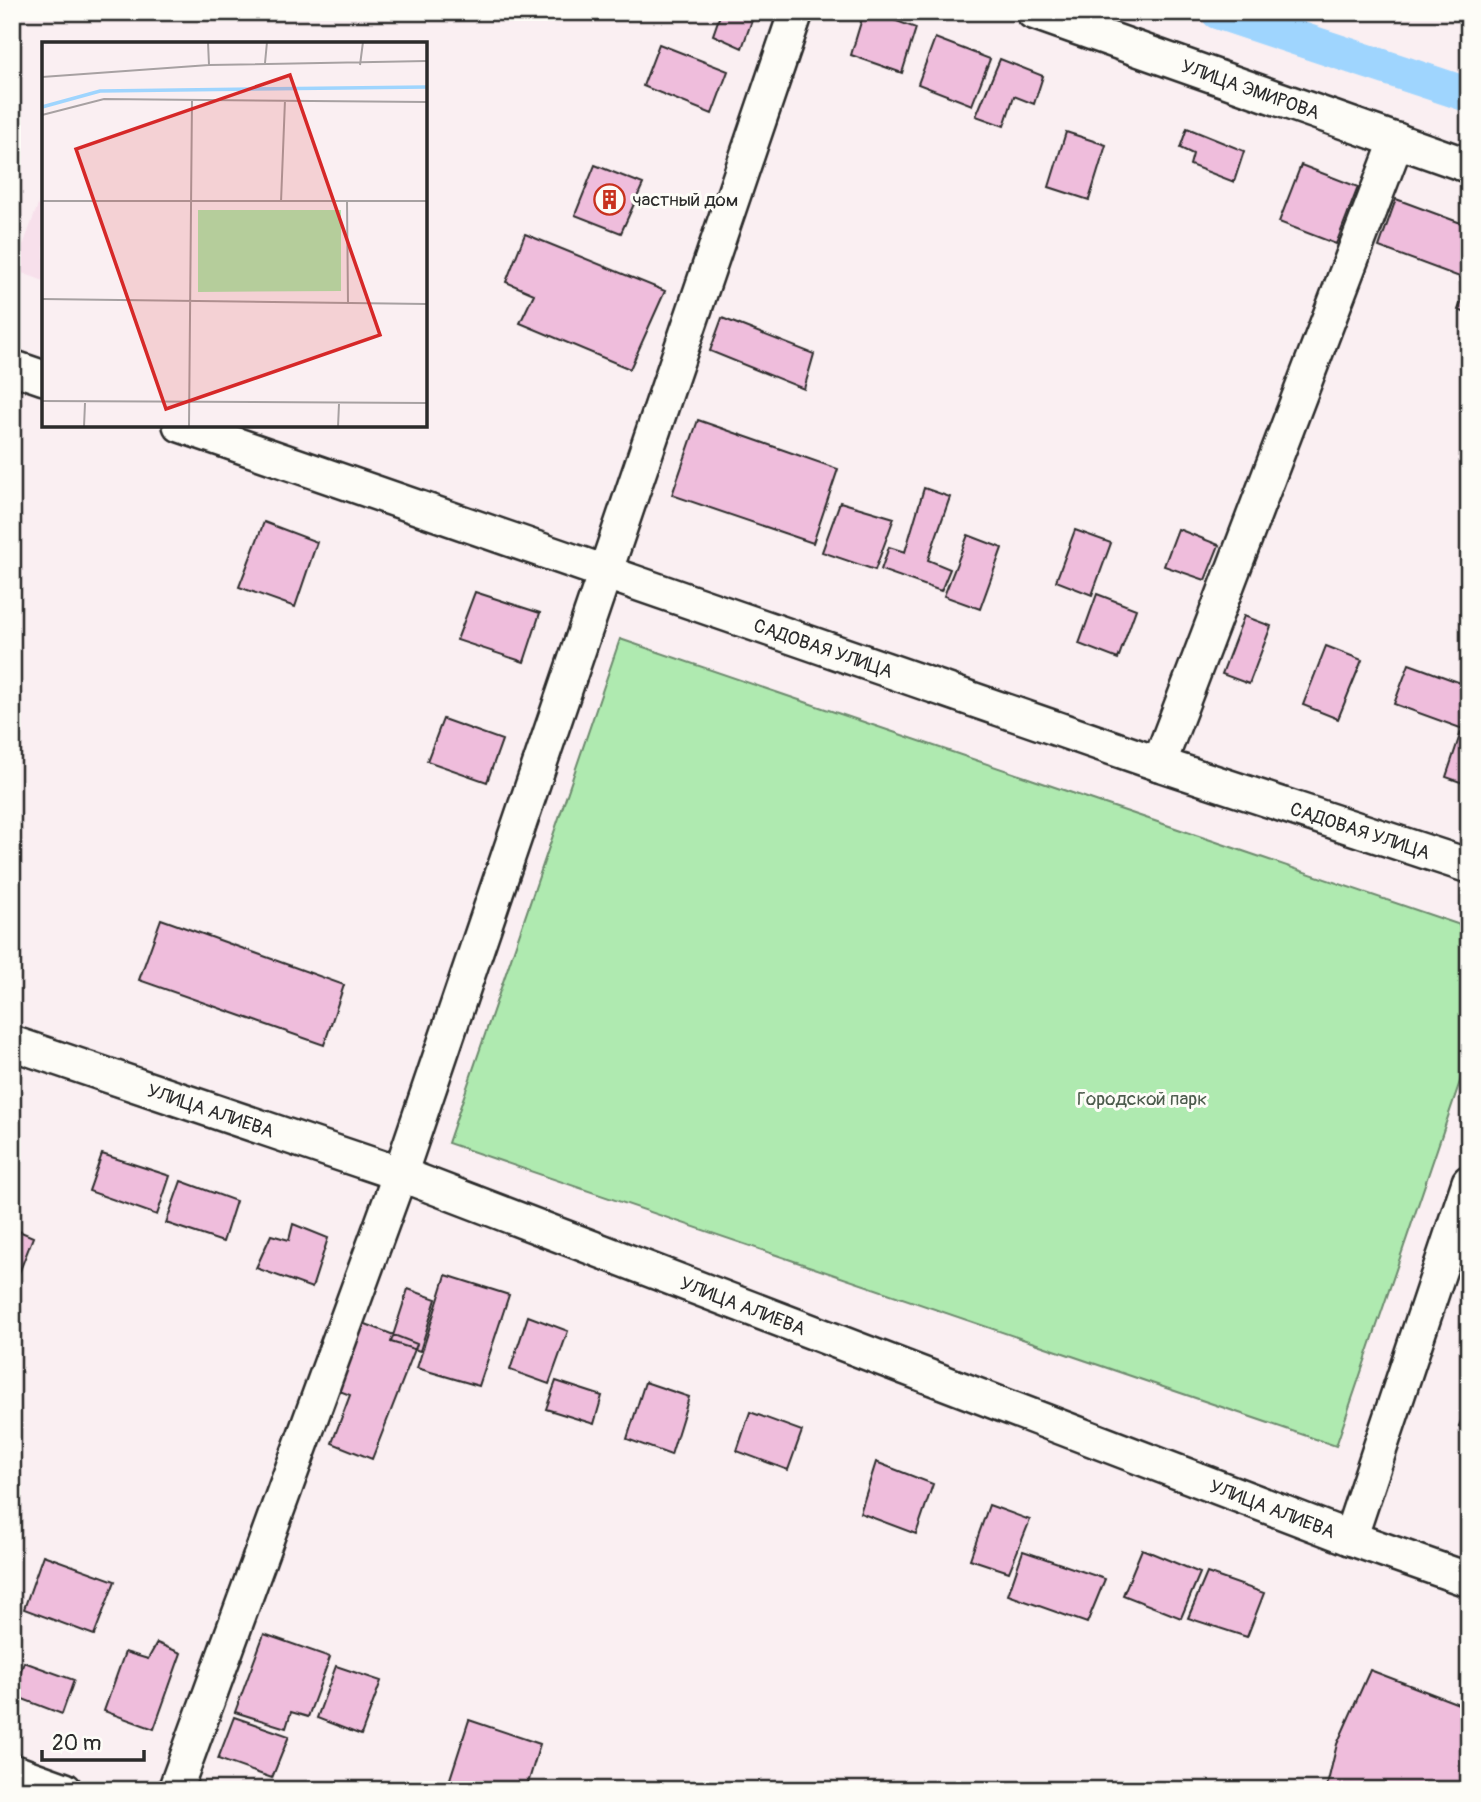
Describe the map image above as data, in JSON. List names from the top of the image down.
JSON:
{
  "streets": {
    "street": ["УЛИЦА ЭМИРОВА", "САДОВАЯ УЛИЦА", "УЛИЦА АЛИЕВА"]
  },
  "parks": ["Городской парк"],
  "places": {
    "building": ["частный дом"]
  },
  "scale_bar": "20 m"
}
